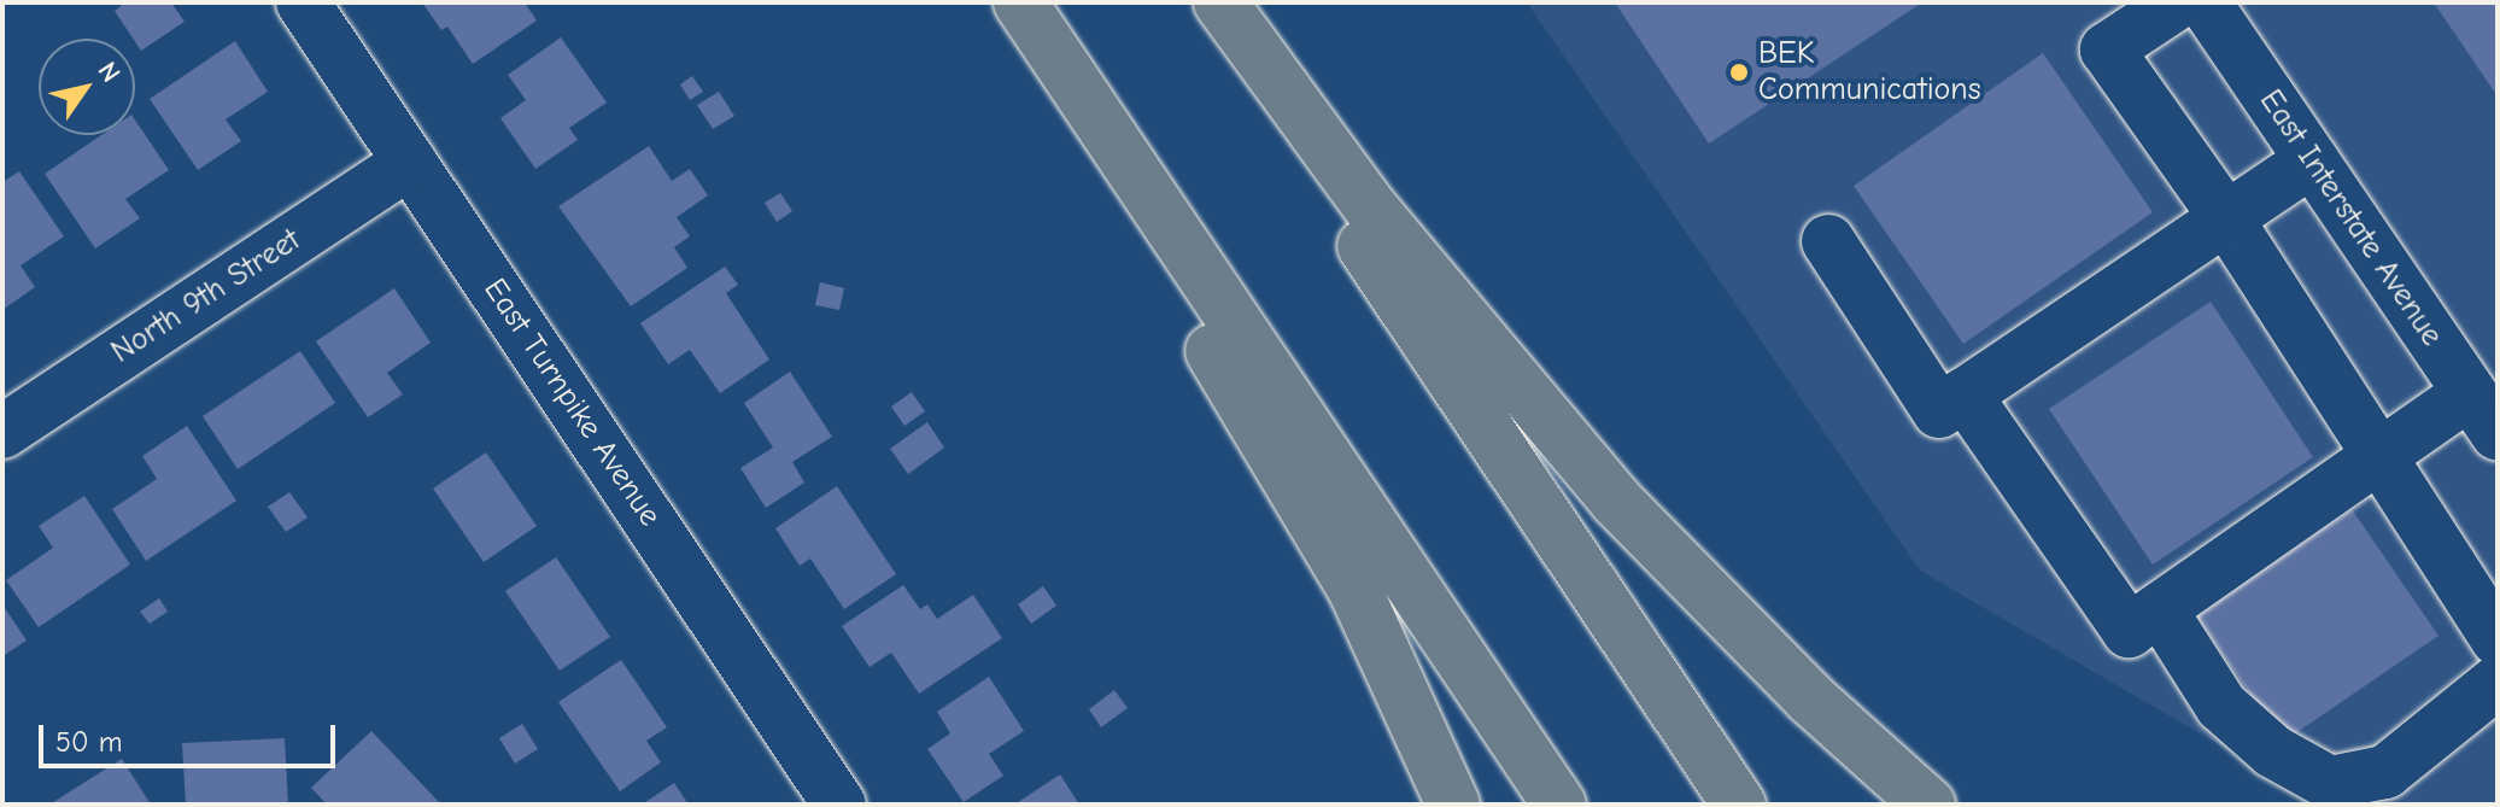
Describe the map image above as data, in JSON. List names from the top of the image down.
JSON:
{
  "streets": {
    "street": ["East Interstate Avenue", "North 9th Street", "East Turnpike Avenue"]
  },
  "crossings": [
    ["North 9th Street", "East Turnpike Avenue"]
  ],
  "places": ["BEK Communications"],
  "scale_bar": "50 m",
  "north": "top right"
}
